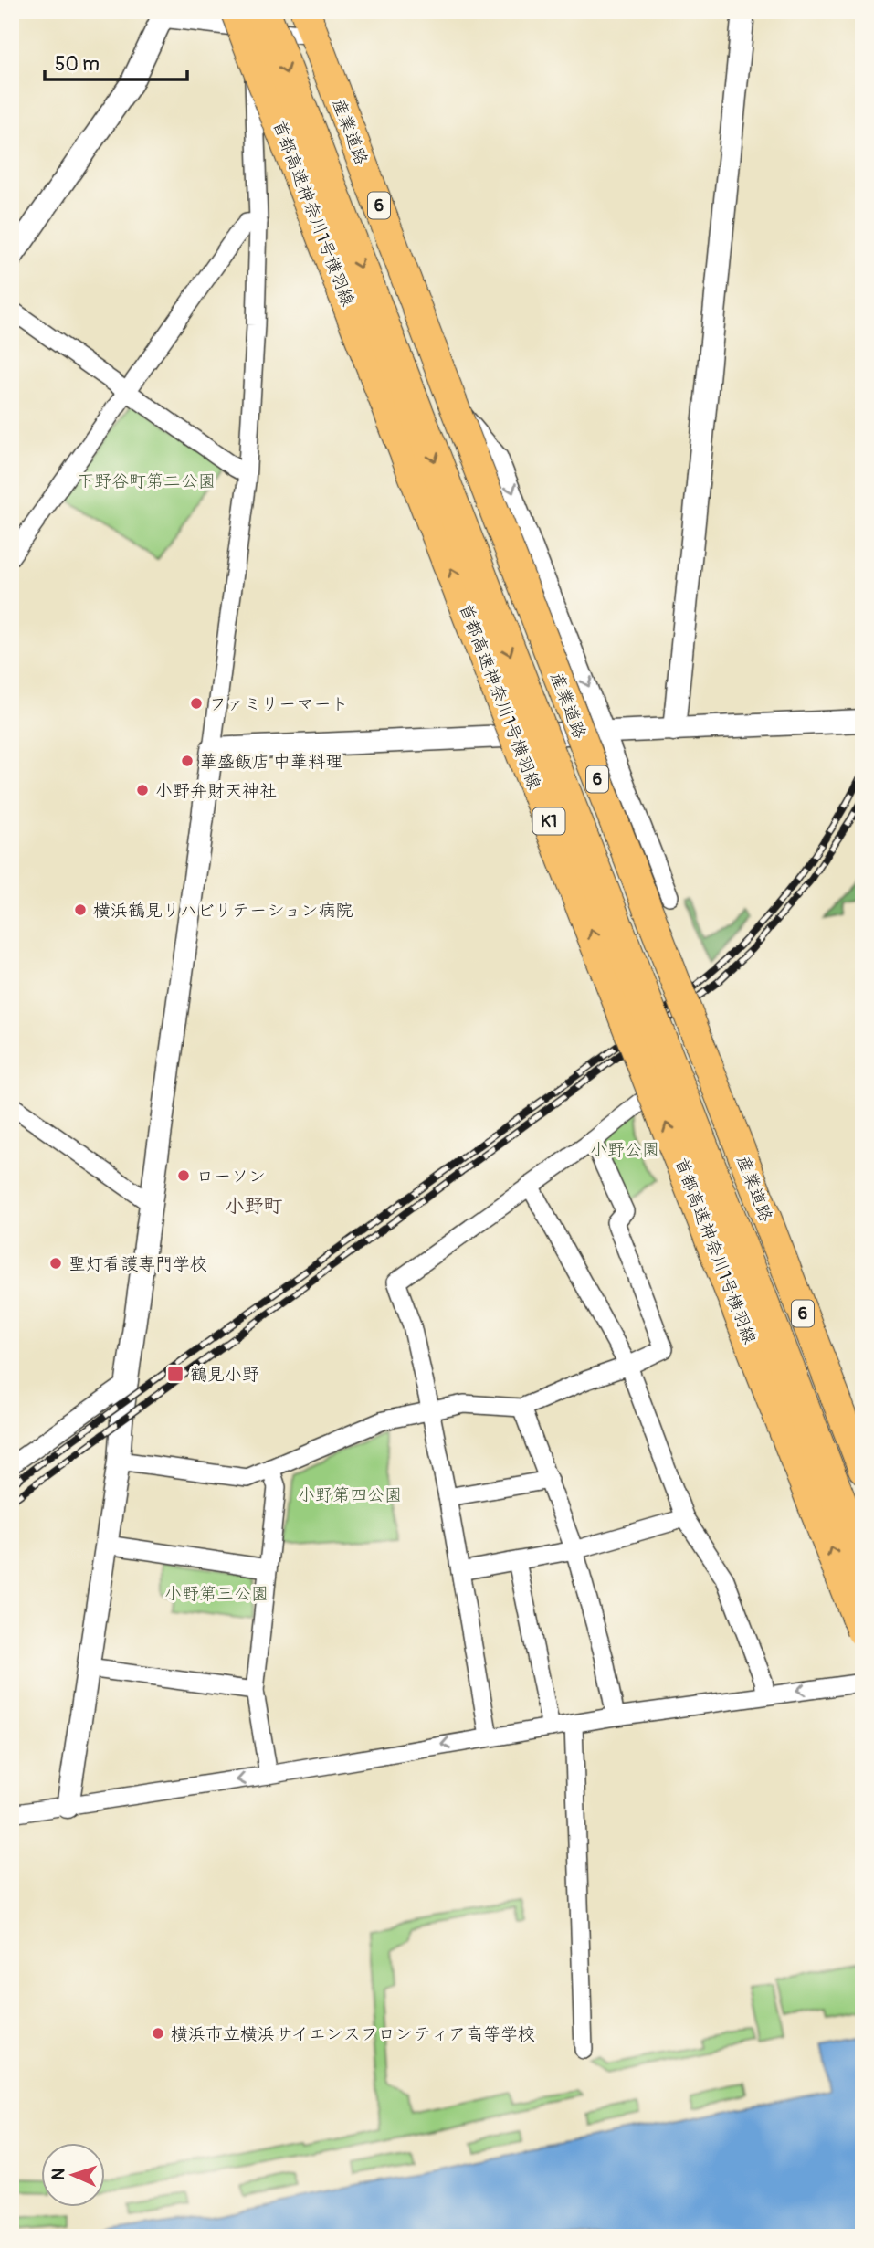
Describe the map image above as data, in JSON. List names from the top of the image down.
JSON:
{
  "streets": {
    "highway": ["首都高速神奈川1号横羽線", "K1"],
    "main road": ["産業道路", "6"]
  },
  "districts": ["小野町"],
  "parks": [
    "下野谷町第二公園",
    "小野公園",
    "小野第四公園",
    "小野第三公園"
  ],
  "places": {
    "other": [
      "ファミリーマート",
      "華盛飯店 中華料理",
      "小野弁財天神社",
      "横浜鶴見リハビリテーション病院",
      "ローソン",
      "聖灯看護専門学校",
      "横浜市立横浜サイエンスフロンティア高等学校"
    ],
    "transit": ["鶴見小野"]
  },
  "scale_bar": "50 m",
  "north": "left"
}
